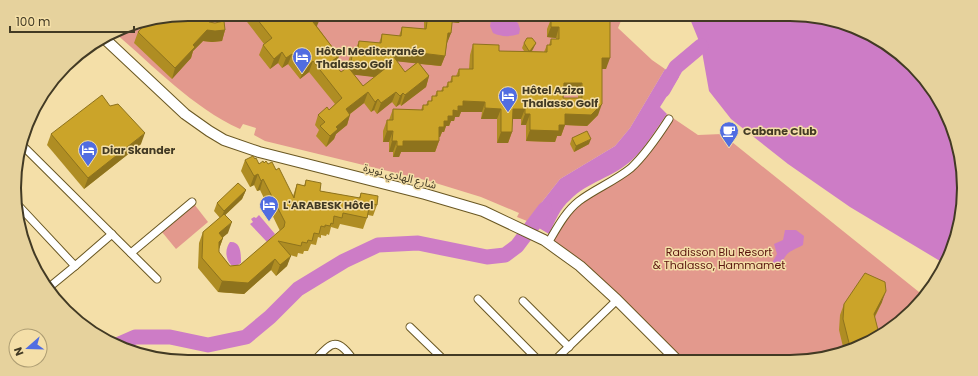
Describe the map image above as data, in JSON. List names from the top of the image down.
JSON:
{
  "streets": {
    "street": ["شارع الهادي نويرة"]
  },
  "parks": ["Radisson Blu Resort & Thalasso, Hammamet"],
  "places": {
    "hotel": [
      "Hôtel Mediterranée Thalasso Golf",
      "Hôtel Aziza Thalasso Golf",
      "Diar Skander",
      "L'ARABESK Hôtel"
    ],
    "cafe": ["Cabane Club"]
  },
  "scale_bar": "100 m",
  "north": "left"
}
